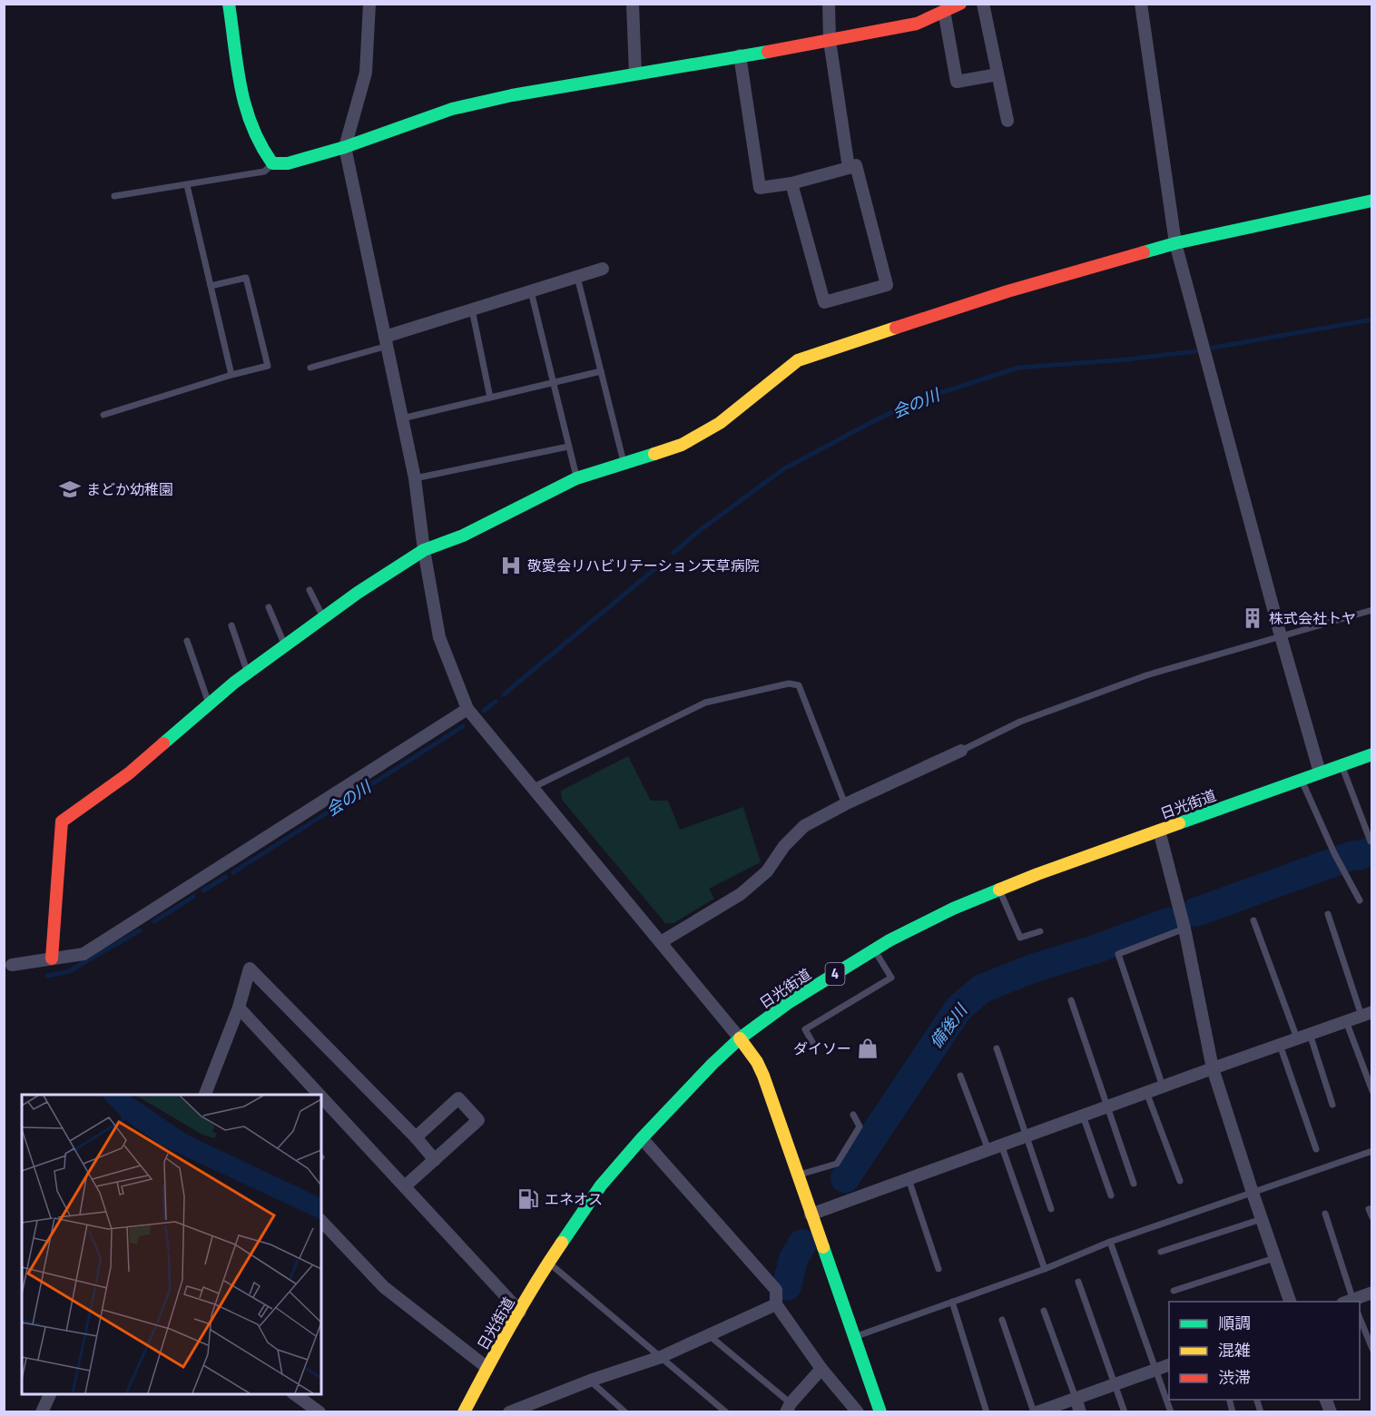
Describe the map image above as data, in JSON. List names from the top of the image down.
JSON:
{
  "streets": {
    "main road": ["日光街道", "4"]
  },
  "water": ["会の川", "備後川"],
  "places": {
    "school or university": ["まどか幼稚園"],
    "hospital": ["敬愛会リハビリテーション天草病院"],
    "building": ["株式会社トヤ"],
    "shop": ["ダイソー"],
    "fuel station": ["エネオス"]
  },
  "legend": ["順調", "混雑", "渋滞"]
}
